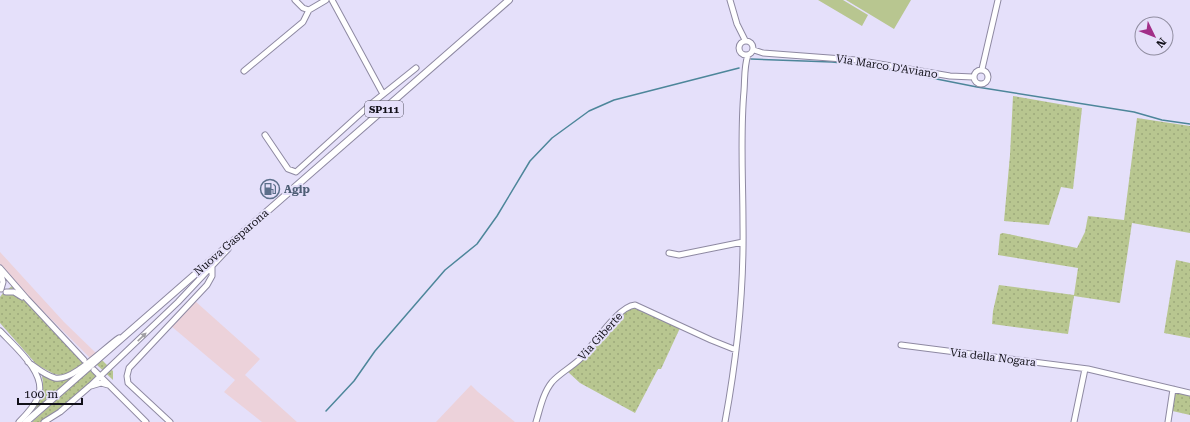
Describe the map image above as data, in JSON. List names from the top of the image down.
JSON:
{
  "streets": {
    "main road": ["SP111", "Nuova Gasparona"],
    "street": ["Via Marco D'Aviano", "Via Giberte", "Via della Nogara"]
  },
  "places": {
    "fuel station": ["Agip"]
  },
  "scale_bar": "100 m",
  "north": "bottom right"
}
